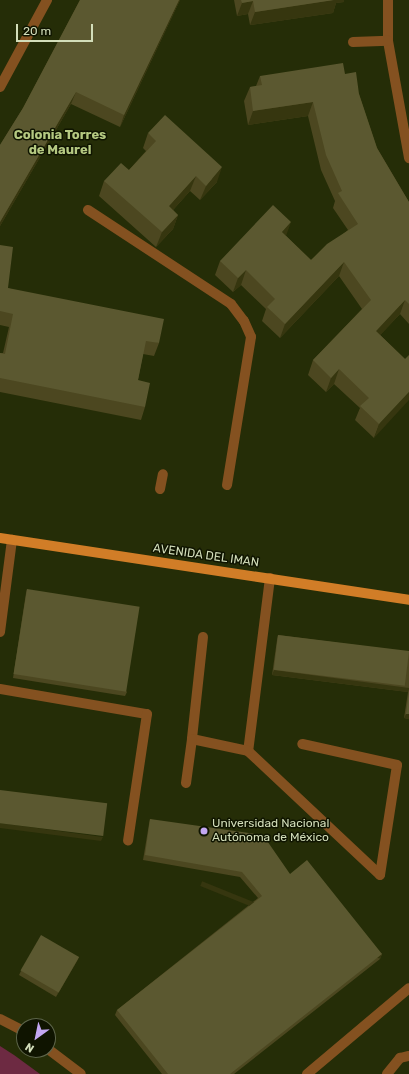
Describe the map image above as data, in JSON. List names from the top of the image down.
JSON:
{
  "streets": {
    "main road": ["AVENIDA DEL IMAN"]
  },
  "districts": ["Colonia Torres de Maurel"],
  "places": ["Universidad Nacional Autónoma de México"],
  "scale_bar": "20 m",
  "north": "bottom left"
}
